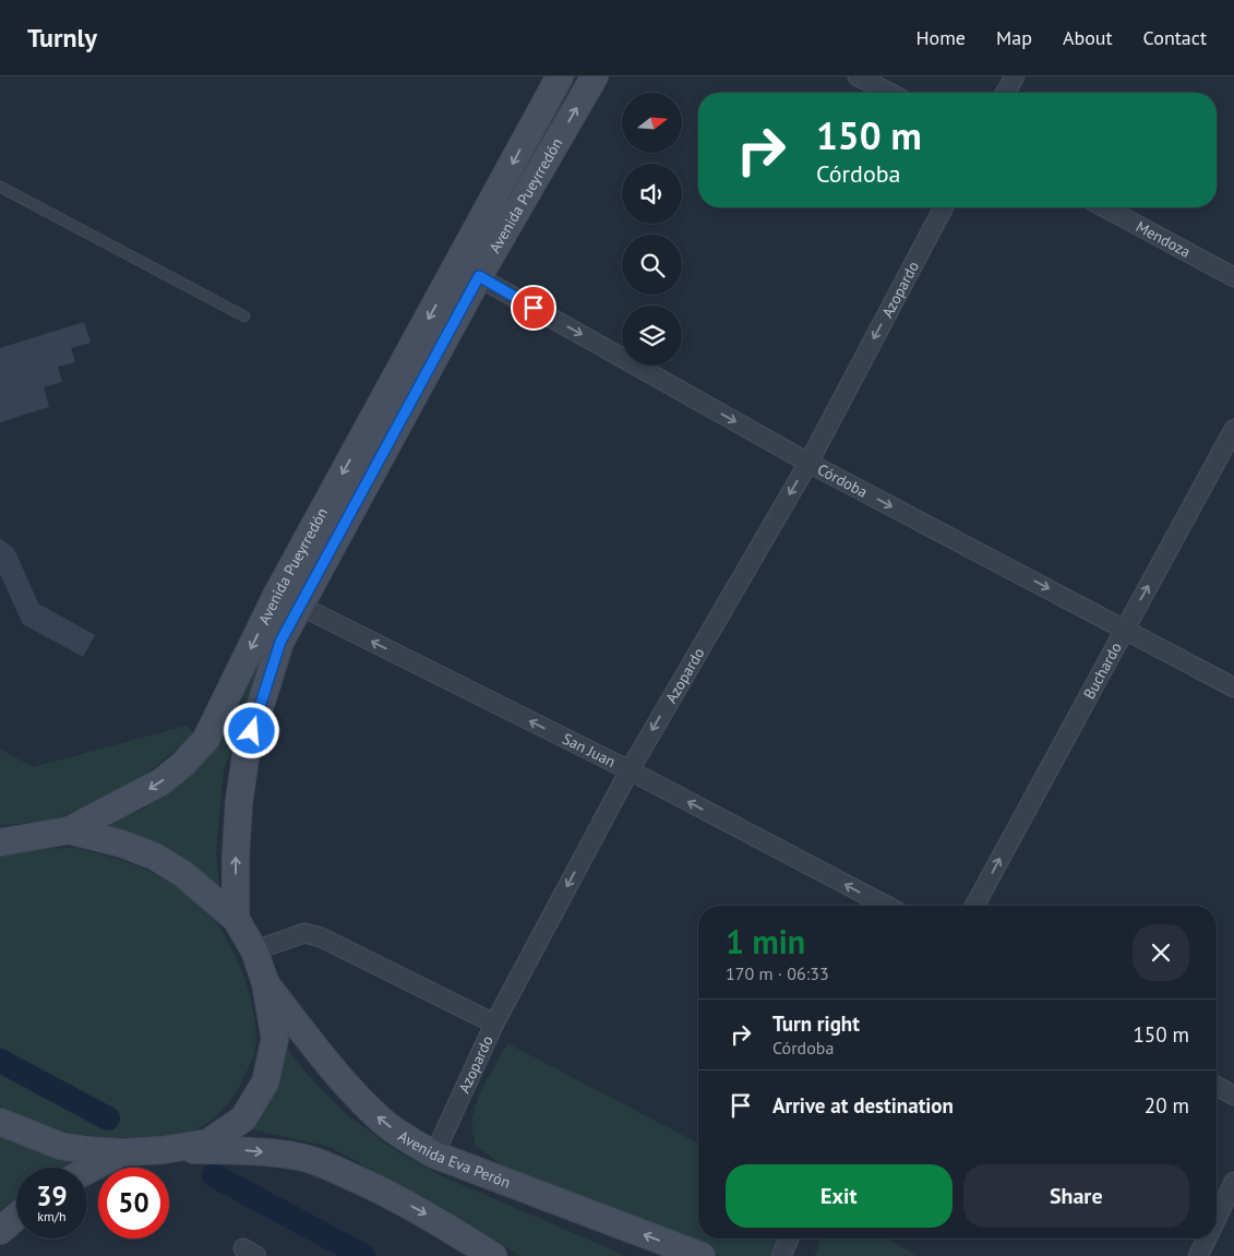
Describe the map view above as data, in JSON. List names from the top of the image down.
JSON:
{
  "streets": {
    "main road": ["Avenida Pueyrredón", "Avenida Eva Perón"],
    "street": [
      "Mendoza",
      "Azopardo",
      "Córdoba",
      "Buchardo",
      "San Juan"
    ]
  },
  "crossings": [
    ["Avenida Pueyrredón", "Córdoba"],
    ["Avenida Pueyrredón", "San Juan"],
    ["Azopardo", "Córdoba"],
    ["Azopardo", "San Juan"],
    ["Azopardo", "Avenida Eva Perón"],
    ["Córdoba", "Buchardo"]
  ],
  "one_way": [
    "Azopardo",
    "Córdoba",
    "Buchardo",
    "San Juan"
  ],
  "north": "right",
  "page": {
    "header": "Turnly",
    "nav": [
      "Home",
      "Map",
      "About",
      "Contact"
    ],
    "turn": ["150 m", "Córdoba"],
    "heading": ["1 min", "170 m · 06:33"],
    "list": [
      {
        "name": "Turn right",
        "note": "Córdoba",
        "value": "150 m"
      },
      {
        "name": "Arrive at destination",
        "value": "20 m"
      }
    ],
    "buttons": ["Exit", "Share"],
    "speed": "39 km/h",
    "limit": "50"
  }
}
